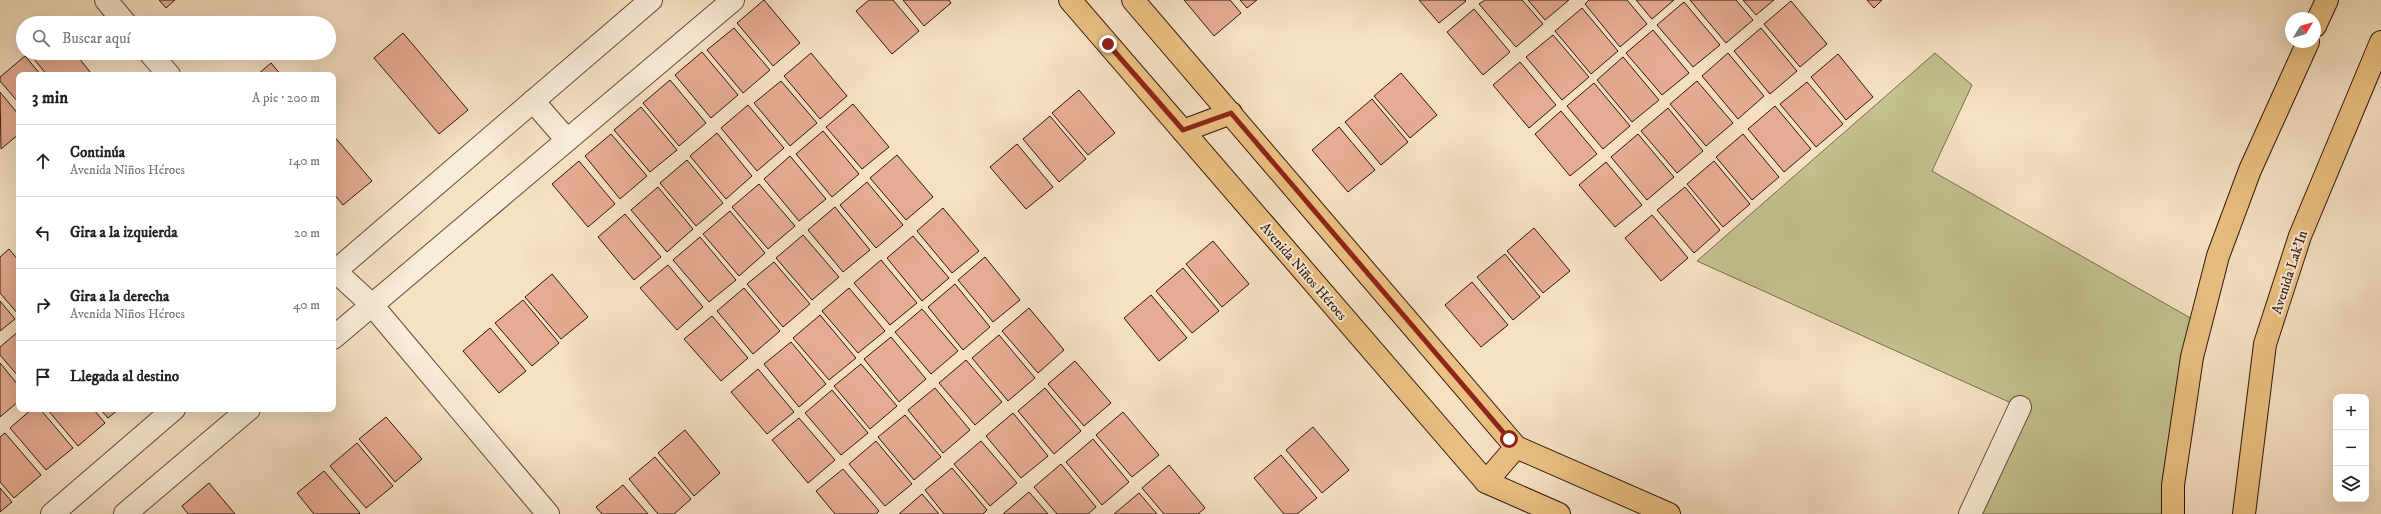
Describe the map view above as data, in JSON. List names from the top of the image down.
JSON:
{
  "streets": {
    "main road": ["Avenida Niños Héroes", "Avenida Lak'In"]
  },
  "north": "top right",
  "page": {
    "search": "Buscar aquí",
    "heading": ["3 min", "A pie · 200 m"],
    "list": [
      ["Continúa", "Avenida Niños Héroes", "140 m"],
      ["Gira a la izquierda", "20 m"],
      ["Gira a la derecha", "Avenida Niños Héroes", "40 m"],
      "Llegada al destino"
    ],
    "map_buttons": ["+", "−"]
  }
}
